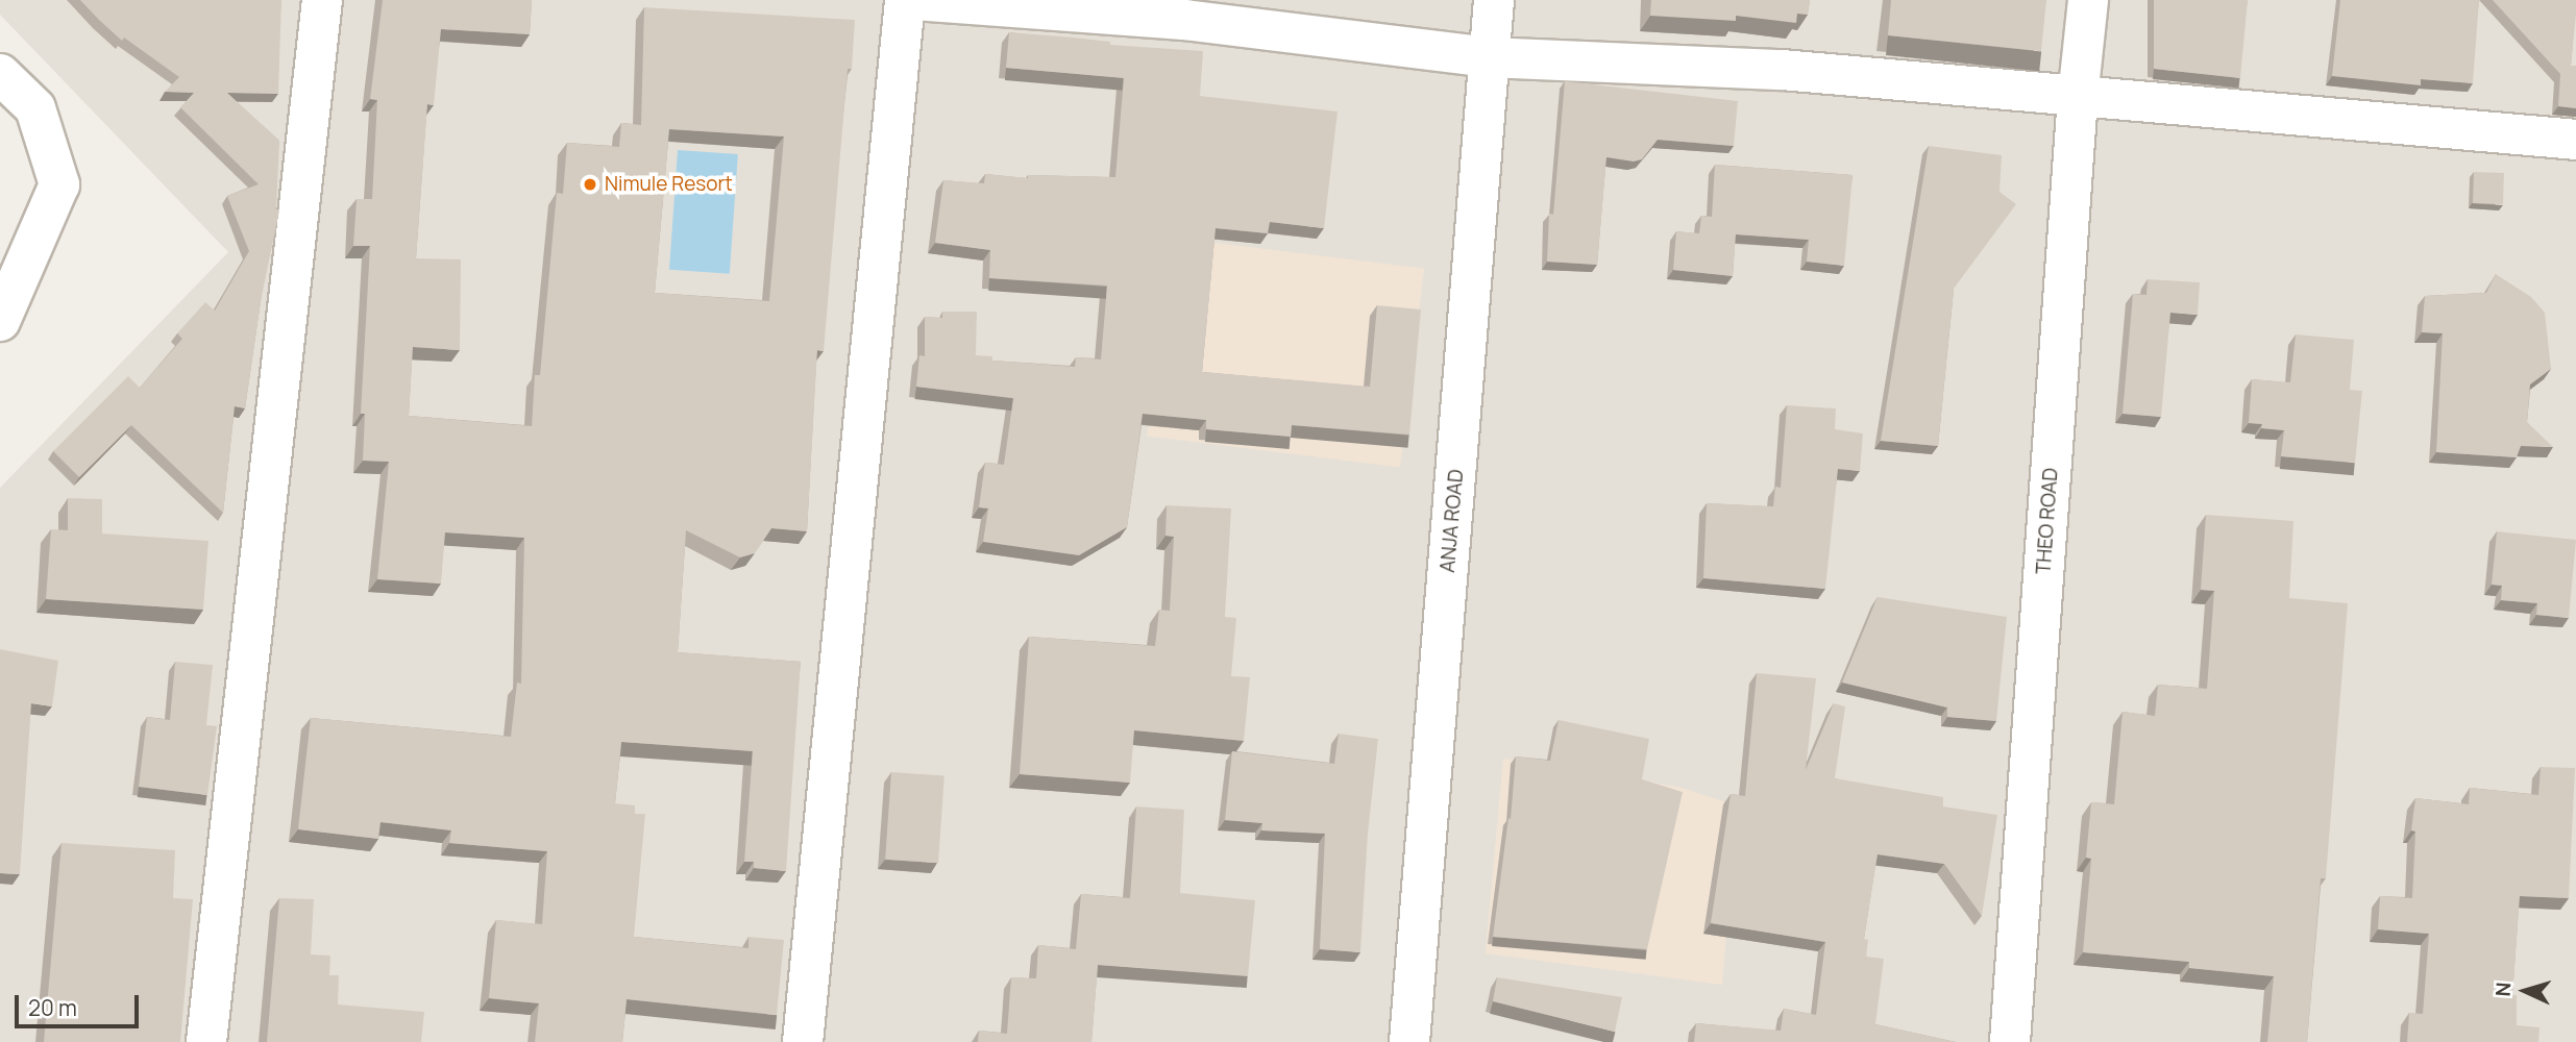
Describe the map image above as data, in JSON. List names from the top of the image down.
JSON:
{
  "streets": {
    "street": ["ANJA ROAD", "THEO ROAD"]
  },
  "places": ["Nimule Resort"],
  "scale_bar": "20 m",
  "north": "left"
}
